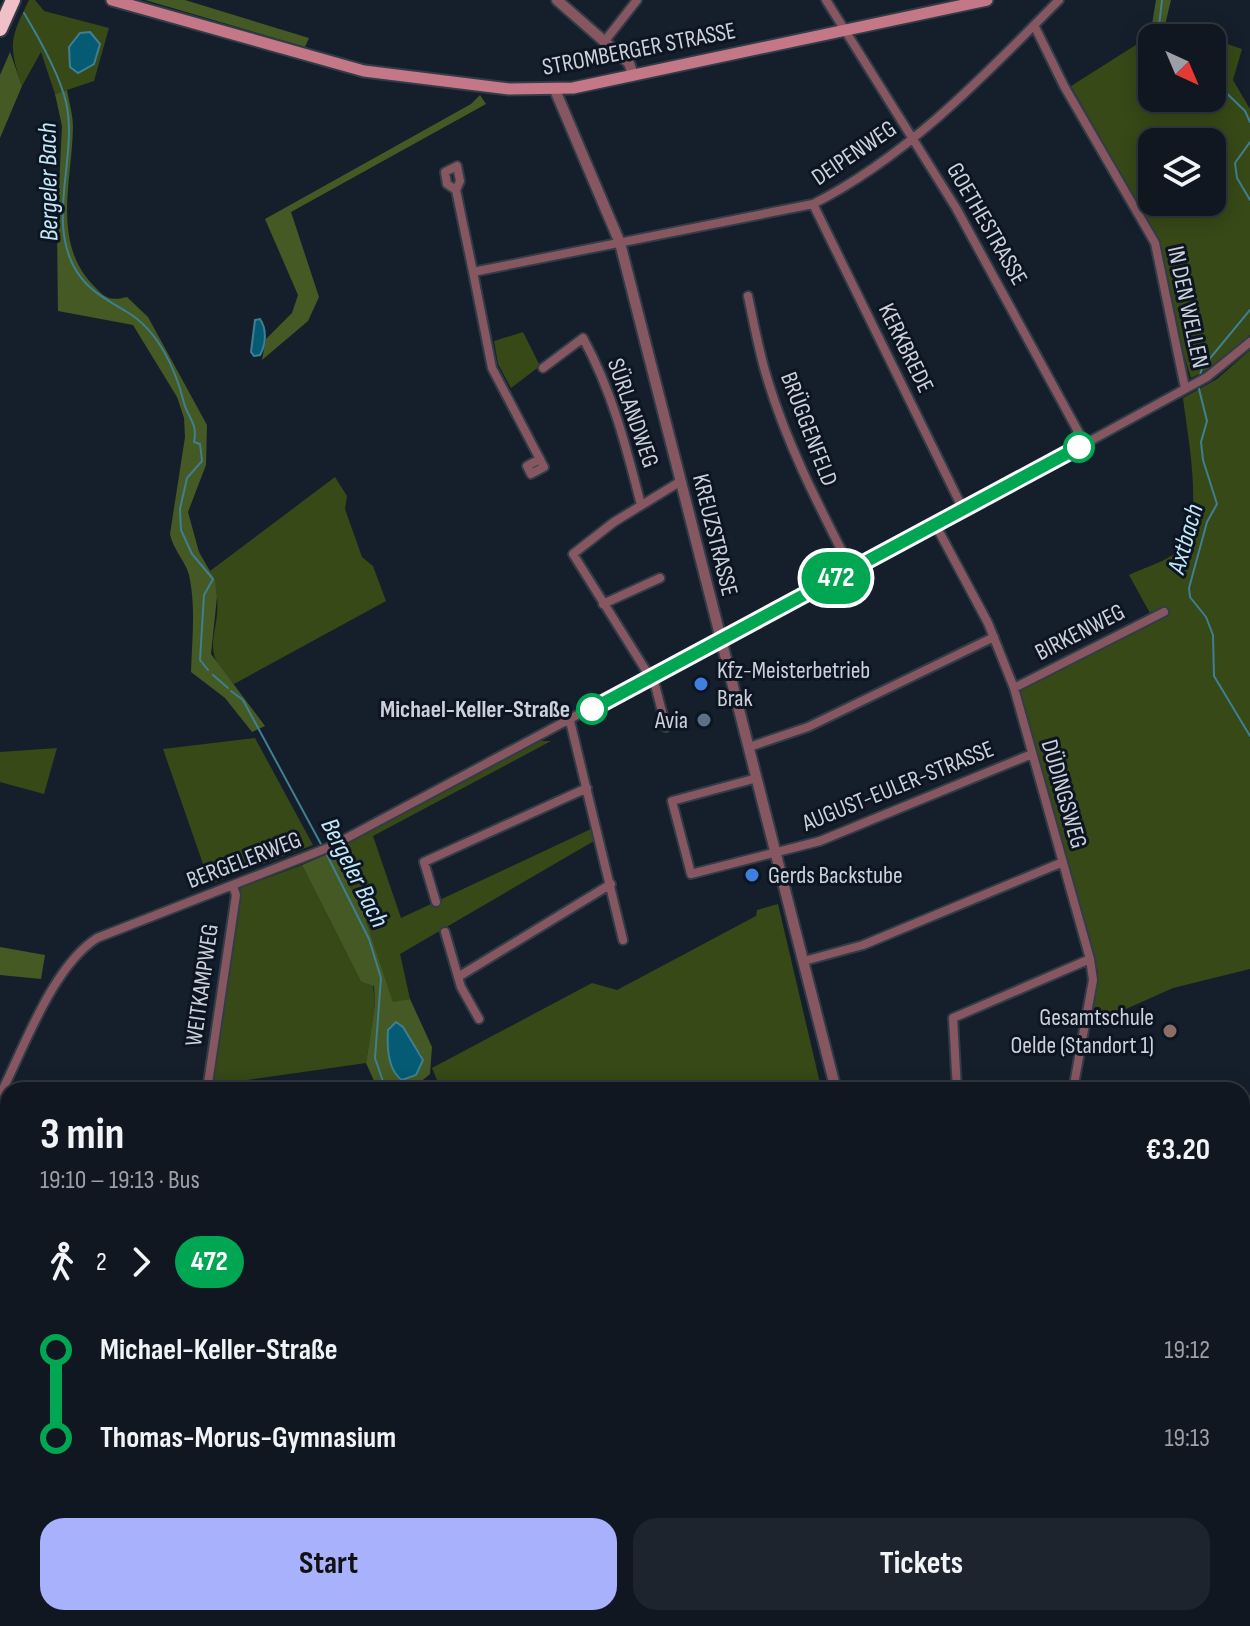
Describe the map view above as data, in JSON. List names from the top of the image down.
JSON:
{
  "streets": {
    "main road": ["STROMBERGER STRASSE"],
    "street": [
      "DEIPENWEG",
      "GOETHESTRASSE",
      "IN DEN WELLEN",
      "KERKBREDE",
      "SÜRLANDWEG",
      "BRÜGGENFELD",
      "KREUZSTRASSE",
      "BIRKENWEG",
      "AUGUST-EULER-STRASSE",
      "DÜDINGSWEG",
      "BERGELERWEG",
      "WEITKAMPWEG"
    ]
  },
  "crossings": [
    ["STROMBERGER STRASSE", "GOETHESTRASSE"],
    ["STROMBERGER STRASSE", "KREUZSTRASSE"],
    ["DEIPENWEG", "GOETHESTRASSE"],
    ["DEIPENWEG", "IN DEN WELLEN"],
    ["DEIPENWEG", "KERKBREDE"],
    ["DEIPENWEG", "KREUZSTRASSE"],
    ["GOETHESTRASSE", "BERGELERWEG"],
    ["IN DEN WELLEN", "BERGELERWEG"],
    ["KERKBREDE", "BERGELERWEG"],
    ["SÜRLANDWEG", "KREUZSTRASSE"],
    ["BRÜGGENFELD", "BERGELERWEG"],
    ["KREUZSTRASSE", "AUGUST-EULER-STRASSE"],
    ["KREUZSTRASSE", "BERGELERWEG"],
    ["BIRKENWEG", "DÜDINGSWEG"],
    ["AUGUST-EULER-STRASSE", "DÜDINGSWEG"],
    ["DÜDINGSWEG", "BERGELERWEG"],
    ["BERGELERWEG", "WEITKAMPWEG"]
  ],
  "water": ["Bergeler Bach", "Axtbach"],
  "places": [
    "Kfz-Meisterbetrieb Brak",
    "Michael-Keller-Straße",
    "Avia",
    "Gerds Backstube",
    "Gesamtschule Oelde (Standort 1)"
  ],
  "lines": ["bus line 472"],
  "north": "bottom right",
  "page": {
    "on_map": "472",
    "heading": ["3 min", "19:10 – 19:13 · Bus", "€3.20"],
    "legs": ["2", "472"],
    "list": [
      {
        "name": "Michael-Keller-Straße",
        "value": "19:12"
      },
      {
        "name": "Thomas-Morus-Gymnasium",
        "value": "19:13"
      }
    ],
    "buttons": ["Start", "Tickets"]
  }
}
